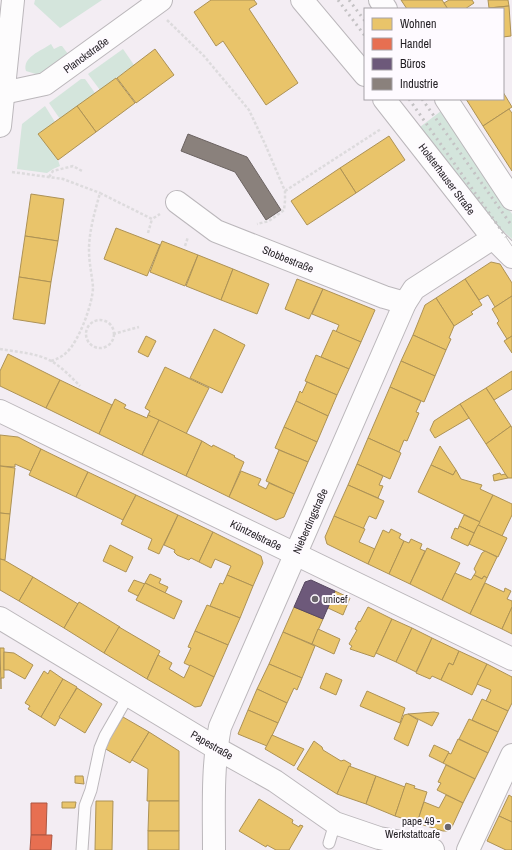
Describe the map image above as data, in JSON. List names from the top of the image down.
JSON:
{
  "streets": {
    "street": [
      "Planckstraße",
      "Holsterhauser Straße",
      "Stobbestraße",
      "Nieberdingstraße",
      "Küntzelstraße",
      "Papestraße"
    ]
  },
  "crossings": [
    ["Holsterhauser Straße", "Nieberdingstraße"],
    ["Stobbestraße", "Nieberdingstraße"],
    ["Nieberdingstraße", "Küntzelstraße"],
    ["Nieberdingstraße", "Papestraße"]
  ],
  "places": ["unicef", "pape 49 - Werkstattcafe"],
  "legend": [
    "Wohnen",
    "Handel",
    "Büros",
    "Industrie"
  ]
}
